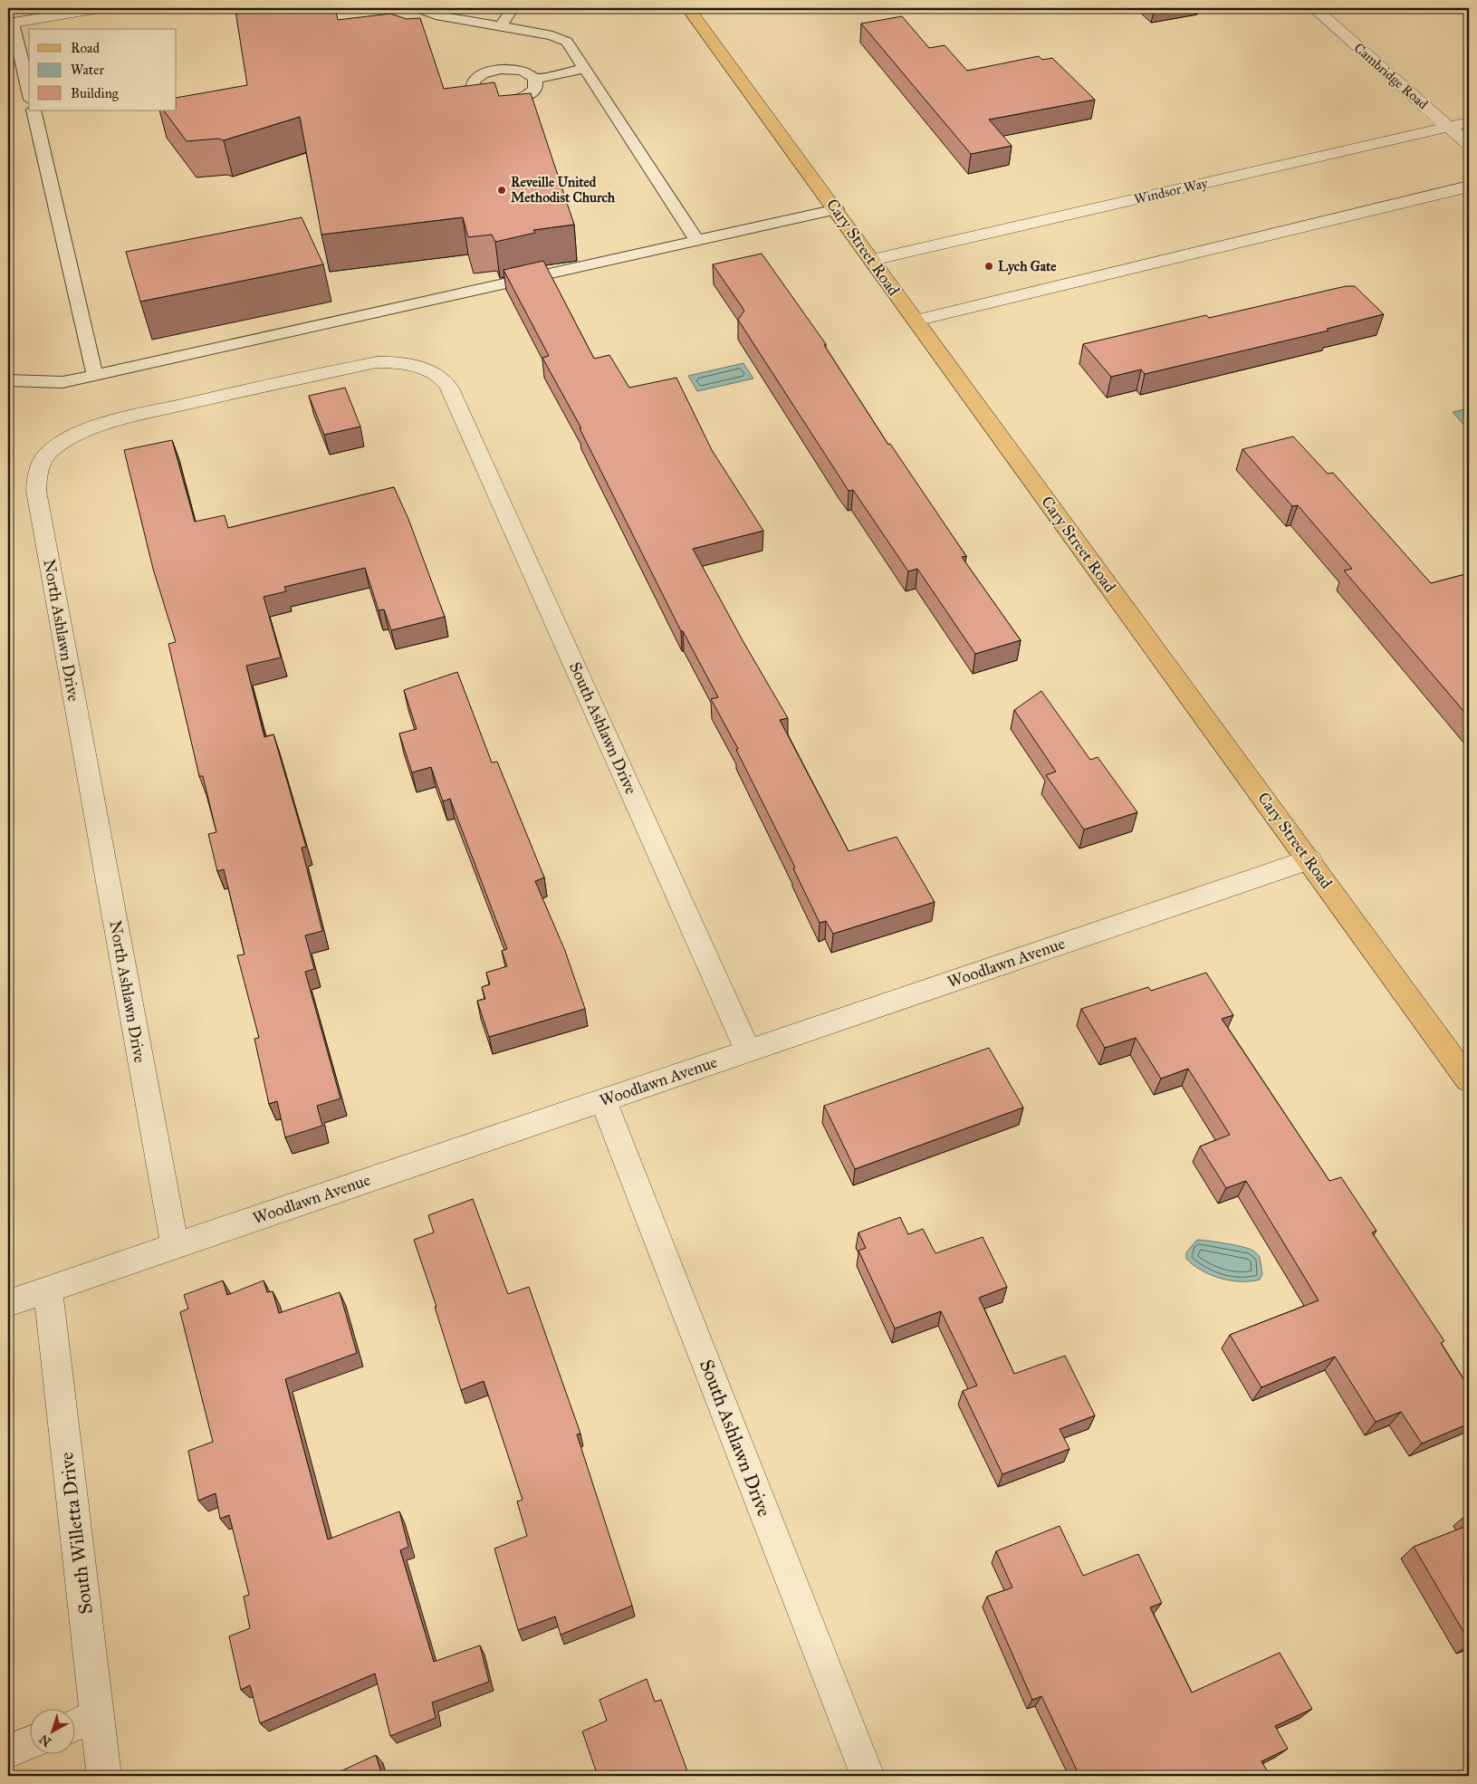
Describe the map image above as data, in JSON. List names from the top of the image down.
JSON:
{
  "streets": {
    "main road": ["Cary Street Road"],
    "street": [
      "Cambridge Road",
      "Windsor Way",
      "North Ashlawn Drive",
      "South Ashlawn Drive",
      "Woodlawn Avenue",
      "South Willetta Drive"
    ]
  },
  "crossings": [
    ["Cambridge Road", "Windsor Way"],
    ["Windsor Way", "Cary Street Road"],
    ["Cary Street Road", "Woodlawn Avenue"],
    ["North Ashlawn Drive", "South Ashlawn Drive"],
    ["North Ashlawn Drive", "Woodlawn Avenue"],
    ["South Ashlawn Drive", "Woodlawn Avenue"],
    ["Woodlawn Avenue", "South Willetta Drive"]
  ],
  "places": ["Reveille United Methodist Church", "Lych Gate"],
  "legend": ["Road", "Water", "Building"],
  "north": "bottom left"
}
